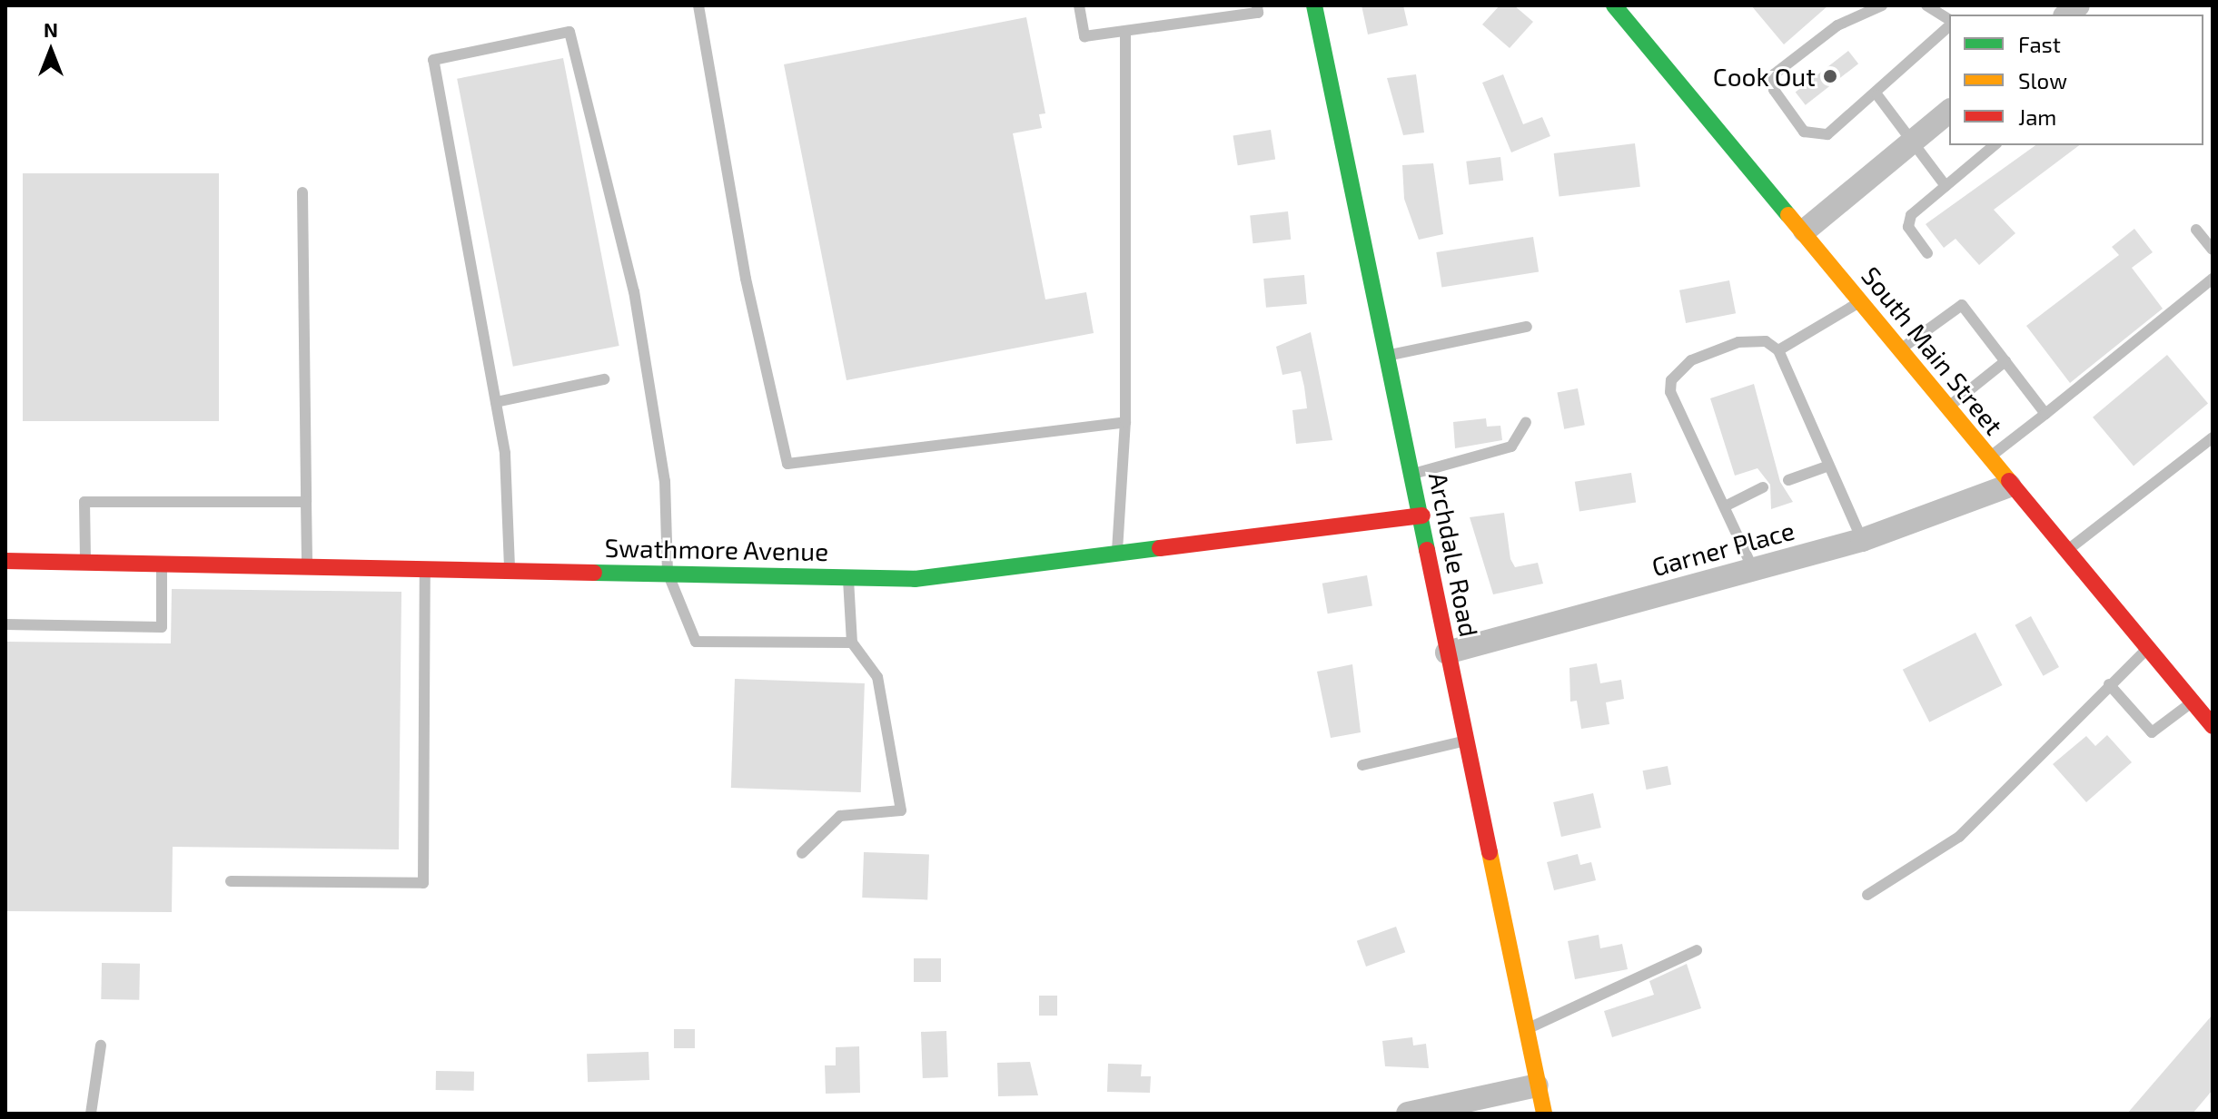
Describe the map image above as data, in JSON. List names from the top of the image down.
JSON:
{
  "streets": {
    "main road": ["South Main Street", "Swathmore Avenue", "Archdale Road"],
    "street": ["Garner Place"]
  },
  "crossings": [
    ["South Main Street", "Garner Place"],
    ["Garner Place", "Archdale Road"],
    ["Swathmore Avenue", "Archdale Road"]
  ],
  "places": ["Cook Out"],
  "legend": ["Fast", "Slow", "Jam"],
  "north": "top"
}
